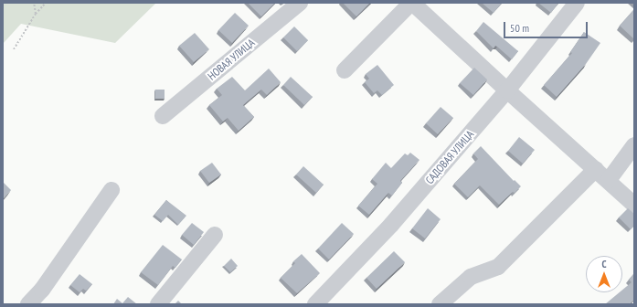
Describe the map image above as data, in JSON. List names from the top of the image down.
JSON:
{
  "streets": {
    "street": ["НОВАЯ УЛИЦА", "САДОВАЯ УЛИЦА"]
  },
  "scale_bar": "50 m",
  "north": "top"
}
